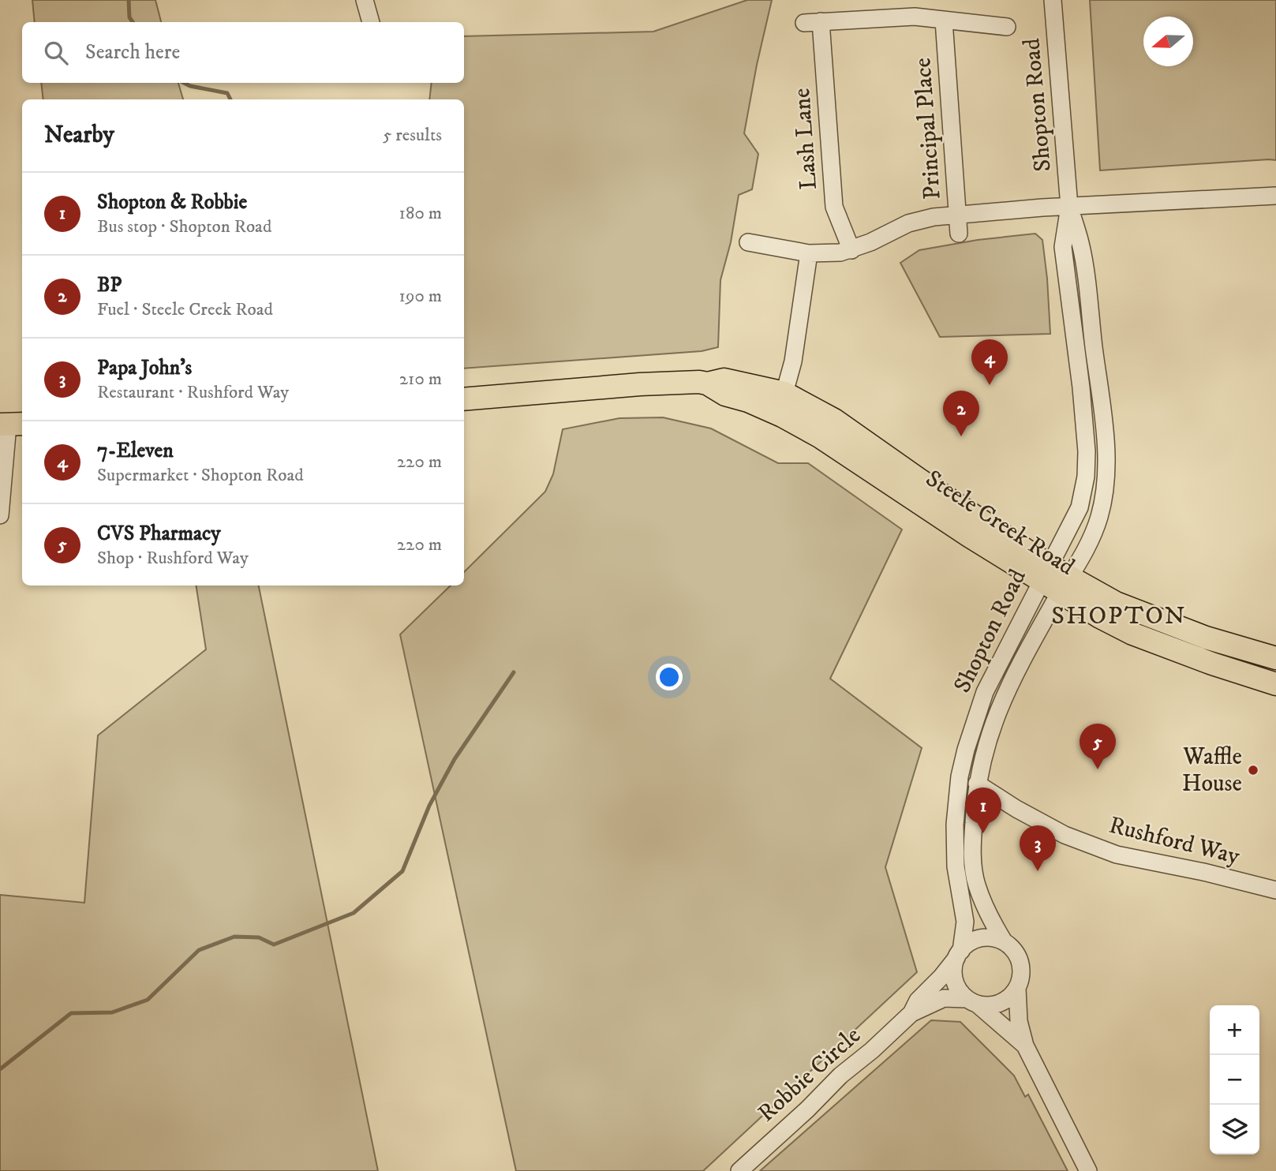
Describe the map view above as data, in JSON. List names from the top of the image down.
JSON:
{
  "streets": {
    "main road": ["Steele Creek Road"],
    "street": [
      "Shopton Road",
      "Principal Place",
      "Lash Lane",
      "Rushford Way",
      "Robbie Circle"
    ]
  },
  "crossings": [
    ["Shopton Road", "Steele Creek Road"],
    ["Shopton Road", "Rushford Way"],
    ["Shopton Road", "Robbie Circle"],
    ["Principal Place", "Lash Lane"]
  ],
  "districts": ["SHOPTON"],
  "places": ["Waffle House"],
  "north": "left",
  "page": {
    "search": "Search here",
    "heading": ["Nearby", "5 results"],
    "list": [
      {
        "mark": "1",
        "name": "Shopton & Robbie",
        "note": "Bus stop · Shopton Road",
        "value": "180 m"
      },
      {
        "mark": "2",
        "name": "BP",
        "note": "Fuel · Steele Creek Road",
        "value": "190 m"
      },
      {
        "mark": "3",
        "name": "Papa John's",
        "note": "Restaurant · Rushford Way",
        "value": "210 m"
      },
      {
        "mark": "4",
        "name": "7-Eleven",
        "note": "Supermarket · Shopton Road",
        "value": "220 m"
      },
      {
        "mark": "5",
        "name": "CVS Pharmacy",
        "note": "Shop · Rushford Way",
        "value": "220 m"
      }
    ],
    "pins": [
      "4",
      "2",
      "5",
      "1",
      "3"
    ],
    "map_buttons": ["+", "−"]
  }
}
